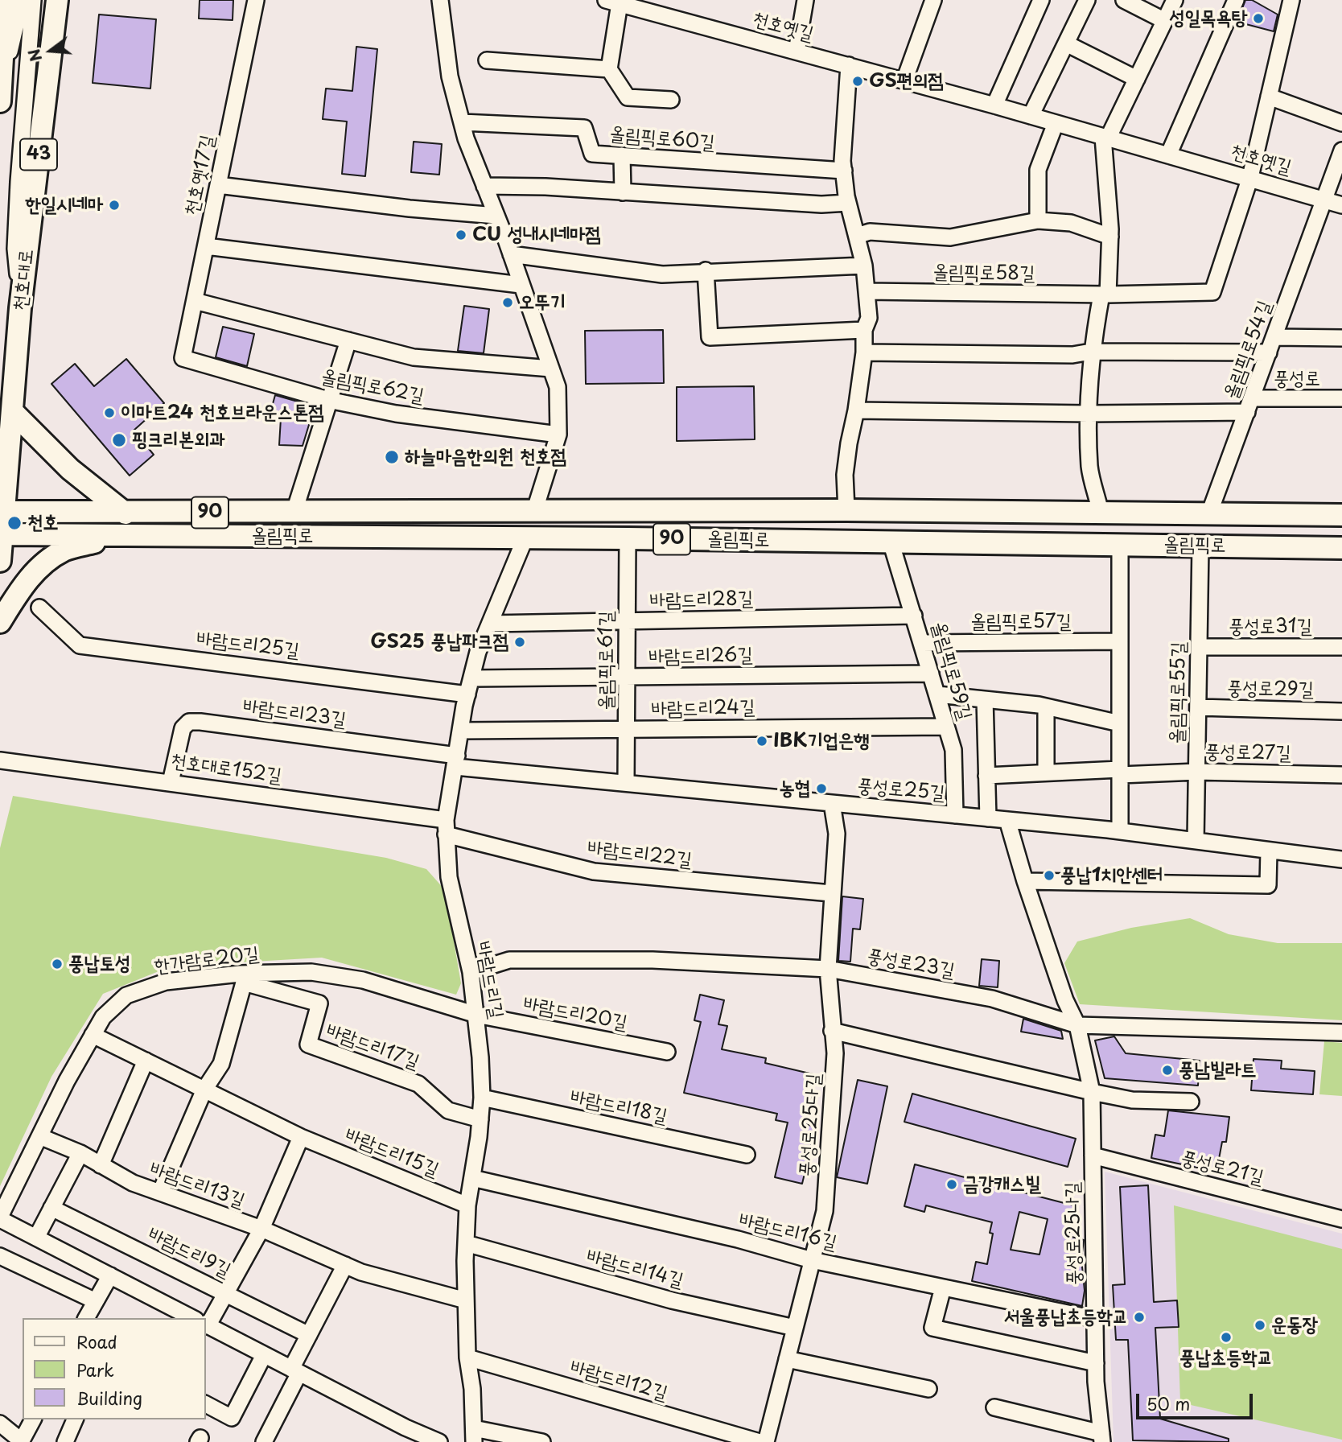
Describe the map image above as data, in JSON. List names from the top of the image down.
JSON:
{
  "streets": {
    "main road": [
      "43",
      "천호대로",
      "90",
      "올림픽로"
    ],
    "street": [
      "천호옛길",
      "올림픽로60길",
      "천호옛17길",
      "올림픽로58길",
      "올림픽로54길",
      "풍성로",
      "올림픽로62길",
      "바람드리28길",
      "올림픽로57길",
      "풍성로31길",
      "바람드리25길",
      "바람드리26길",
      "올림픽로61길",
      "올림픽로59길",
      "풍성로29길",
      "올림픽로55길",
      "바람드리24길",
      "바람드리23길",
      "풍성로27길",
      "천호대로152길",
      "풍성로25길",
      "바람드리22길",
      "한가람로20길",
      "풍성로23길",
      "바람드리길",
      "바람드리20길",
      "바람드리17길",
      "바람드리18길",
      "풍성로25다길",
      "바람드리15길",
      "풍성로21길",
      "바람드리13길",
      "바람드리16길",
      "풍성로25나길",
      "바람드리9길",
      "바람드리14길",
      "바람드리12길"
    ]
  },
  "crossings": [
    ["천호옛길", "올림픽로58길"],
    ["천호옛길", "올림픽로54길"],
    ["천호옛17길", "올림픽로62길"],
    ["천호대로", "올림픽로"],
    ["올림픽로54길", "풍성로"],
    ["올림픽로54길", "올림픽로"],
    ["올림픽로62길", "올림픽로"],
    ["올림픽로", "올림픽로61길"],
    ["올림픽로", "올림픽로59길"],
    ["올림픽로", "올림픽로55길"],
    ["올림픽로", "바람드리길"],
    ["바람드리28길", "올림픽로61길"],
    ["바람드리28길", "올림픽로59길"],
    ["바람드리28길", "바람드리길"],
    ["올림픽로57길", "올림픽로59길"],
    ["풍성로31길", "올림픽로55길"],
    ["바람드리25길", "바람드리길"],
    ["바람드리26길", "올림픽로61길"],
    ["바람드리26길", "올림픽로59길"],
    ["바람드리26길", "바람드리길"],
    ["올림픽로61길", "바람드리24길"],
    ["올림픽로61길", "풍성로25길"],
    ["올림픽로59길", "바람드리24길"],
    ["올림픽로59길", "풍성로25길"],
    ["풍성로29길", "올림픽로55길"],
    ["올림픽로55길", "풍성로27길"],
    ["올림픽로55길", "풍성로25길"],
    ["바람드리24길", "바람드리길"],
    ["바람드리23길", "천호대로152길"],
    ["바람드리23길", "풍성로25길"],
    ["바람드리23길", "바람드리길"],
    ["천호대로152길", "바람드리22길"],
    ["천호대로152길", "바람드리길"],
    ["풍성로25길", "바람드리길"],
    ["풍성로25길", "풍성로25다길"],
    ["풍성로25길", "풍성로25나길"],
    ["바람드리22길", "바람드리길"],
    ["바람드리22길", "풍성로25다길"],
    ["한가람로20길", "바람드리길"],
    ["한가람로20길", "바람드리20길"],
    ["한가람로20길", "바람드리17길"],
    ["한가람로20길", "바람드리15길"],
    ["한가람로20길", "바람드리13길"],
    ["풍성로23길", "바람드리길"],
    ["풍성로23길", "풍성로25다길"],
    ["풍성로23길", "풍성로25나길"],
    ["바람드리길", "바람드리20길"],
    ["바람드리길", "바람드리17길"],
    ["바람드리길", "바람드리18길"],
    ["바람드리길", "바람드리15길"],
    ["바람드리길", "바람드리13길"],
    ["바람드리길", "바람드리16길"],
    ["바람드리길", "바람드리14길"],
    ["바람드리길", "바람드리12길"],
    ["풍성로25다길", "바람드리16길"],
    ["풍성로25다길", "바람드리14길"],
    ["풍성로21길", "풍성로25나길"],
    ["바람드리16길", "풍성로25나길"]
  ],
  "places": [
    "성일목욕탕",
    "GS편의점",
    "한일시네마",
    "CU 성내시네마점",
    "오뚜기",
    "이마트24 천호브라운스톤점",
    "핑크리본외과",
    "하늘마음한의원 천호점",
    "천호",
    "GS25 풍납파크점",
    "IBK기업은행",
    "농협",
    "풍납1치안센터",
    "풍납토성",
    "풍남빌라트",
    "금강캐스빌",
    "서울풍납초등학교",
    "운동장",
    "풍납초등학교"
  ],
  "legend": ["Road", "Park", "Building"],
  "scale_bar": "50 m",
  "north": "left"
}
